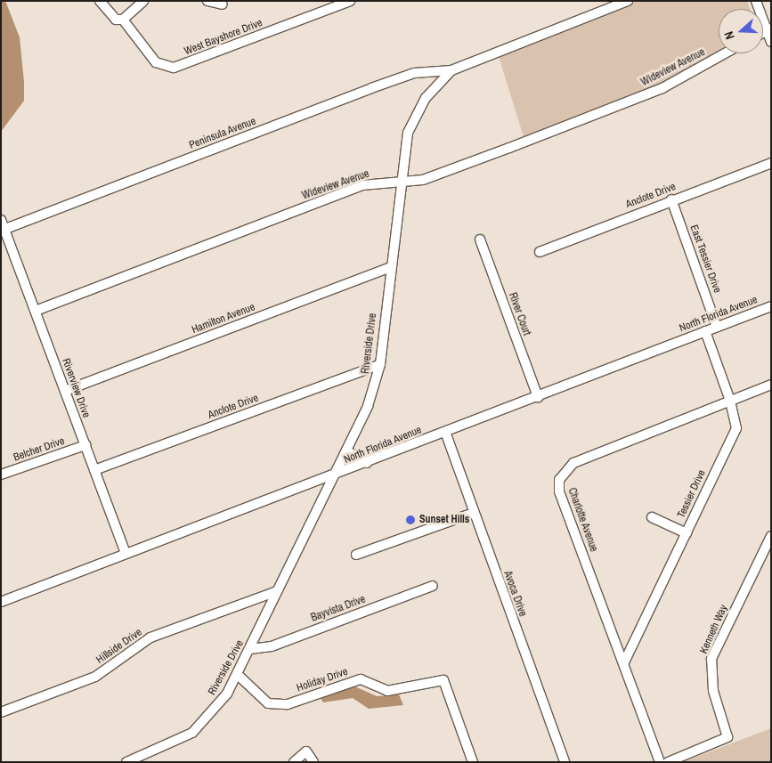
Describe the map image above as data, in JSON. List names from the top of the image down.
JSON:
{
  "streets": {
    "street": [
      "West Bayshore Drive",
      "Wideview Avenue",
      "Peninsula Avenue",
      "Anclote Drive",
      "East Tessier Drive",
      "River Court",
      "North Florida Avenue",
      "Hamilton Avenue",
      "Riverside Drive",
      "Riverview Drive",
      "Belcher Drive",
      "Tessier Drive",
      "Charlotte Avenue",
      "Avoca Drive",
      "Bayvista Drive",
      "Kenneth Way",
      "Hillside Drive",
      "Holiday Drive"
    ]
  },
  "crossings": [
    ["Wideview Avenue", "Riverside Drive"],
    ["Wideview Avenue", "Riverview Drive"],
    ["Peninsula Avenue", "Riverside Drive"],
    ["Peninsula Avenue", "Riverview Drive"],
    ["Anclote Drive", "East Tessier Drive"],
    ["Anclote Drive", "Riverside Drive"],
    ["Anclote Drive", "Riverview Drive"],
    ["East Tessier Drive", "North Florida Avenue"],
    ["River Court", "North Florida Avenue"],
    ["North Florida Avenue", "Riverside Drive"],
    ["North Florida Avenue", "Riverview Drive"],
    ["North Florida Avenue", "Tessier Drive"],
    ["North Florida Avenue", "Avoca Drive"],
    ["Hamilton Avenue", "Riverside Drive"],
    ["Hamilton Avenue", "Riverview Drive"],
    ["Riverside Drive", "Bayvista Drive"],
    ["Riverside Drive", "Hillside Drive"],
    ["Riverside Drive", "Holiday Drive"],
    ["Riverview Drive", "Belcher Drive"],
    ["Tessier Drive", "Charlotte Avenue"]
  ],
  "places": ["Sunset Hills"],
  "north": "left"
}
